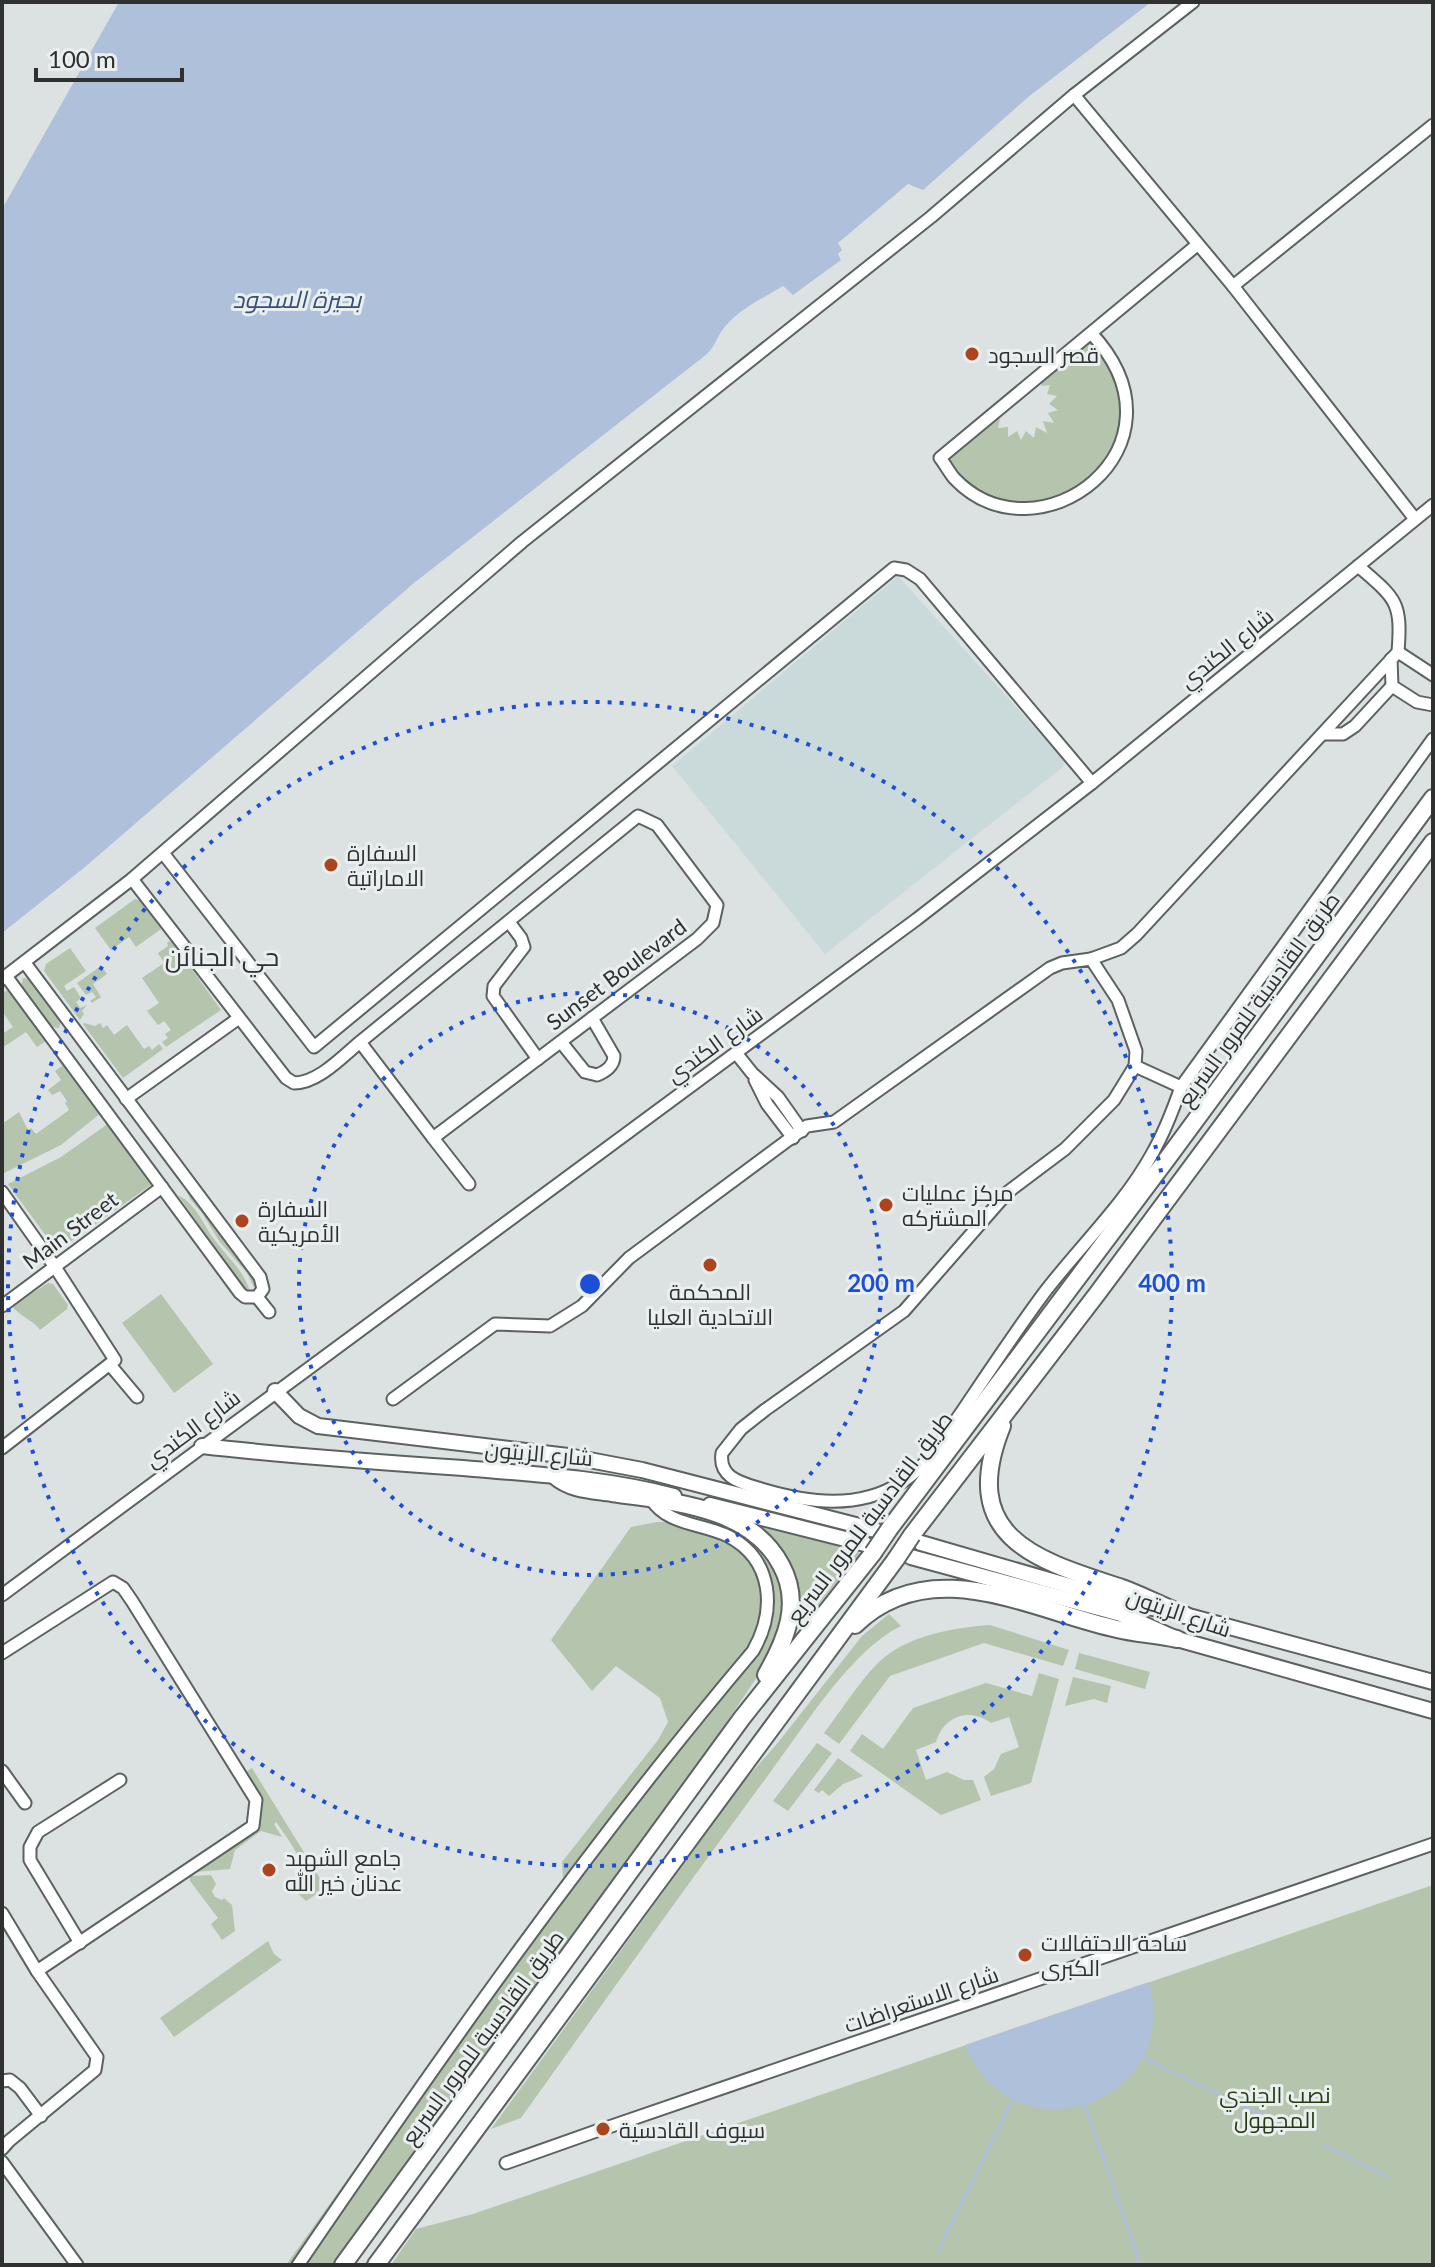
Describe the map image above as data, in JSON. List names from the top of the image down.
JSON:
{
  "streets": {
    "highway": ["طريق القادسية للمرور السريع"],
    "main road": ["شارع الزيتون"],
    "street": [
      "شارع الكندي",
      "Sunset Boulevard",
      "Main Street",
      "شارع الاستعراضات"
    ]
  },
  "crossings": [
    ["شارع الكندي", "شارع الزيتون"],
    ["طريق القادسية للمرور السريع", "شارع الزيتون"]
  ],
  "districts": ["حي الجنائن"],
  "water": ["بحيرة السجود"],
  "parks": ["نصب الجندي المجهول"],
  "places": [
    "قصر السجود",
    "السفارة الاماراتية",
    "مركز عمليات المشتركه",
    "السفارة الأمريكية",
    "المحكمة الاتحادية العليا",
    "جامع الشهيد عدنان خير الله",
    "ساحة الاحتفالات الكبرى",
    "سيوف القادسية"
  ],
  "scale_bar": "100 m",
  "rings": ["200 m", "400 m"]
}
